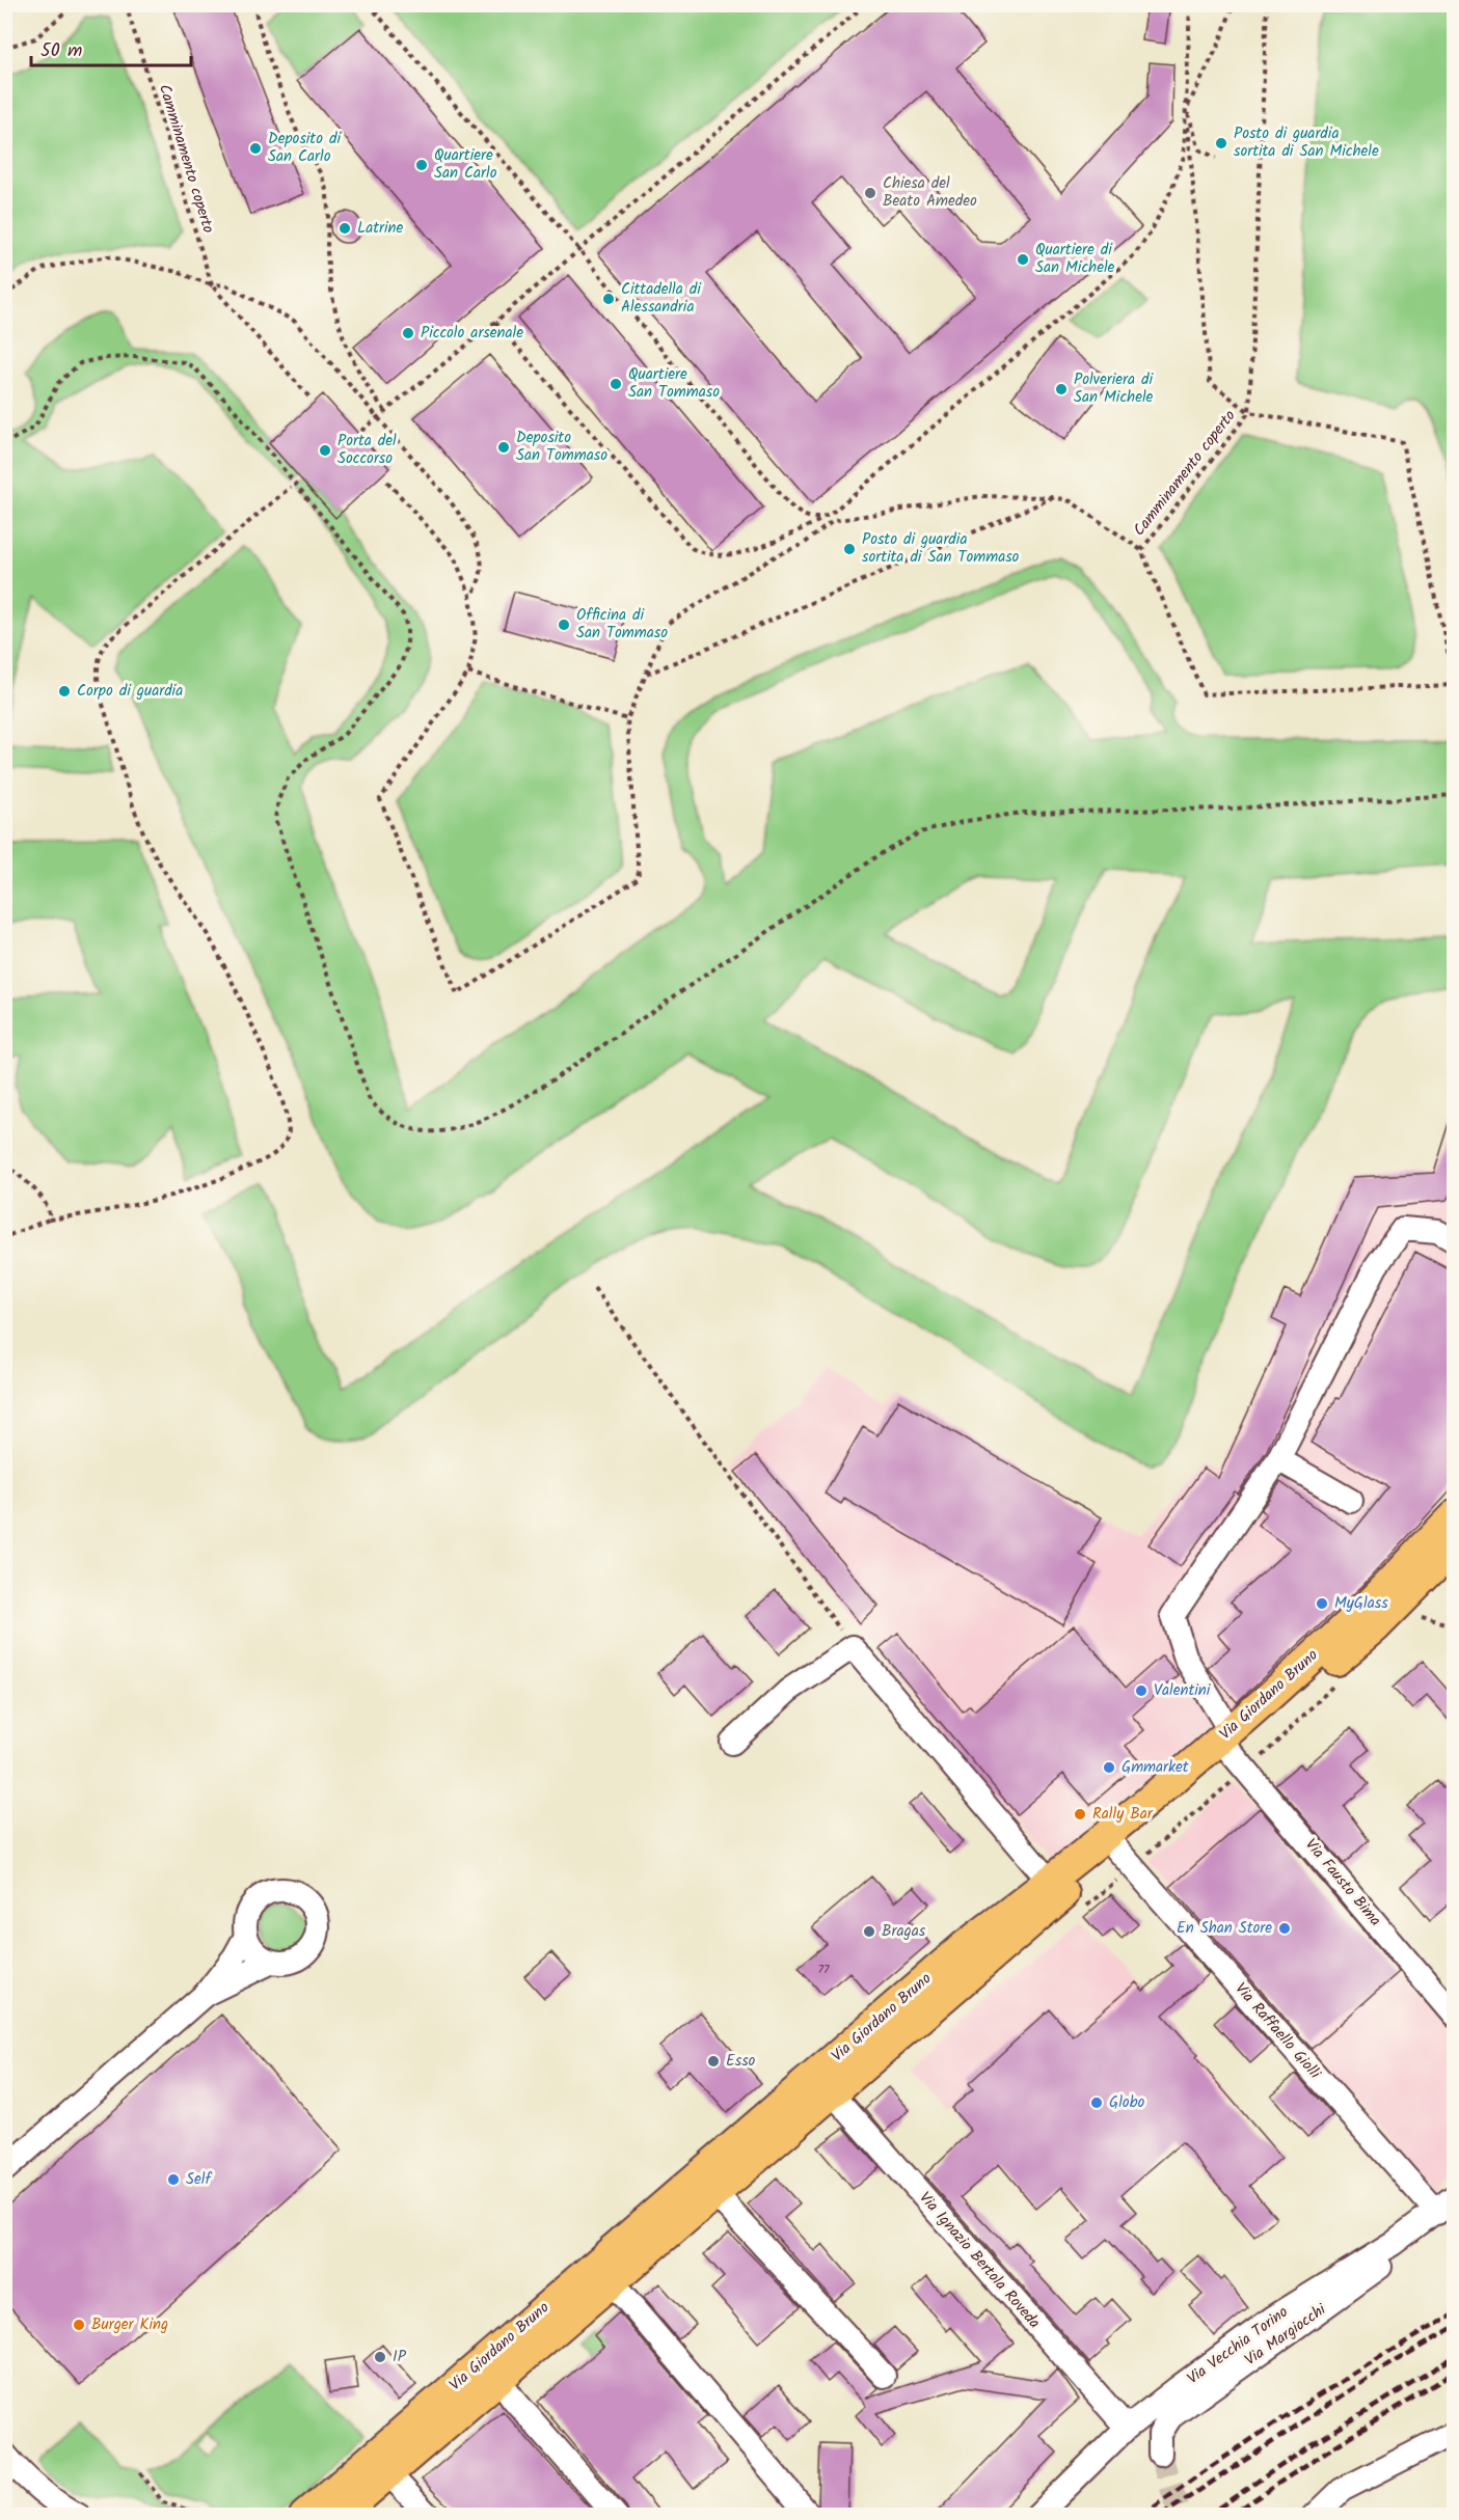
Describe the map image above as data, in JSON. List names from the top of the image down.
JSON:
{
  "streets": {
    "main road": ["Via Giordano Bruno"],
    "street": [
      "Via Fausto Bima",
      "Via Raffaello Giolli",
      "Via Ignazio Bertola Roveda",
      "Via Margiocchi",
      "Via Vecchia Torino"
    ],
    "path": ["Camminamento coperto"]
  },
  "crossings": [
    ["Via Giordano Bruno", "Via Fausto Bima"],
    ["Via Giordano Bruno", "Via Raffaello Giolli"],
    ["Via Giordano Bruno", "Via Ignazio Bertola Roveda"],
    ["Via Raffaello Giolli", "Via Vecchia Torino"],
    ["Via Ignazio Bertola Roveda", "Via Vecchia Torino"],
    ["Via Margiocchi", "Via Vecchia Torino"]
  ],
  "places": [
    "Posto di guardia sortita di San Michele",
    "Deposito di San Carlo",
    "Quartiere San Carlo",
    "Chiesa del Beato Amedeo",
    "Latrine",
    "Quartiere di San Michele",
    "Cittadella di Alessandria",
    "Piccolo arsenale",
    "Quartiere San Tommaso",
    "Polveriera di San Michele",
    "Deposito San Tommaso",
    "Porta del Soccorso",
    "Posto di guardia sortita di San Tommaso",
    "Officina di San Tommaso",
    "Corpo di guardia",
    "MyGlass",
    "Valentini",
    "Gmmarket",
    "Rally Bar",
    "En Shan Store",
    "Bragas",
    "Esso",
    "Globo",
    "Self",
    "Burger King",
    "IP"
  ],
  "house_numbers": ["77"],
  "scale_bar": "50 m"
}
